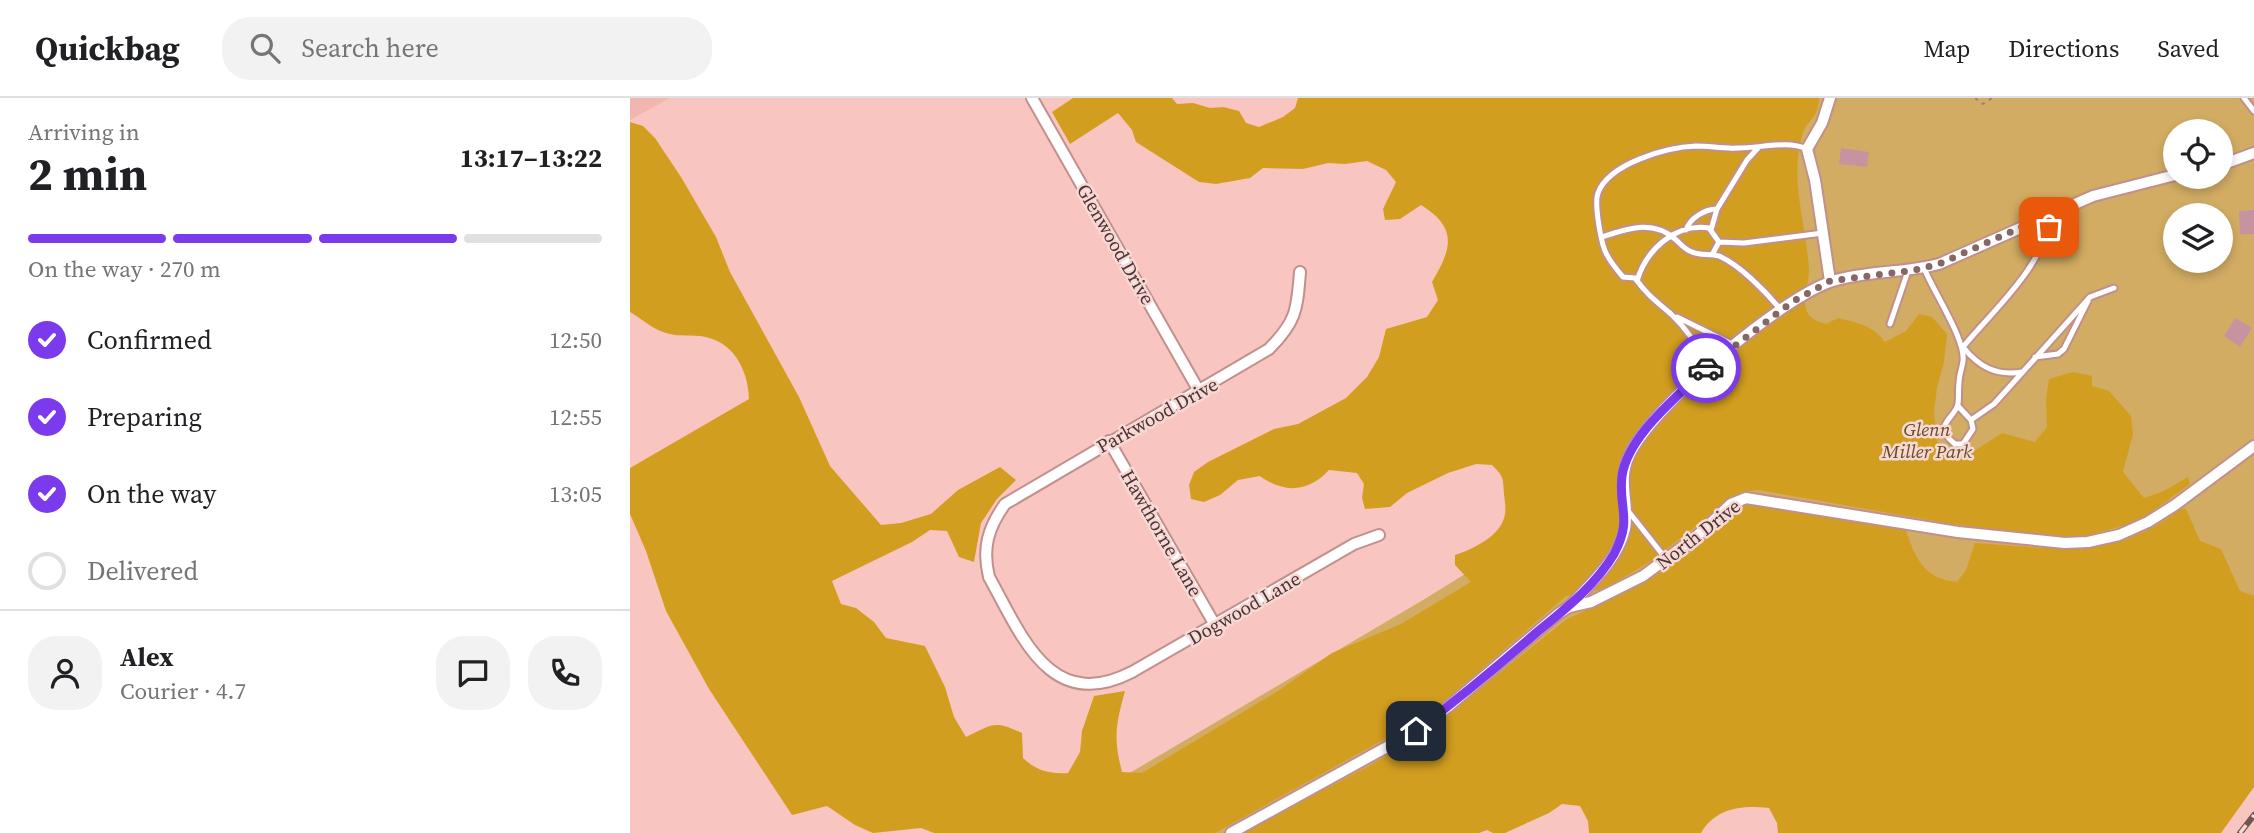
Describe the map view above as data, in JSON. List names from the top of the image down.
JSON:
{
  "streets": {
    "street": [
      "Glenwood Drive",
      "Parkwood Drive",
      "Hawthorne Lane",
      "North Drive",
      "Dogwood Lane"
    ]
  },
  "crossings": [
    ["Glenwood Drive", "Parkwood Drive"],
    ["Parkwood Drive", "Hawthorne Lane"],
    ["Parkwood Drive", "Dogwood Lane"],
    ["Hawthorne Lane", "Dogwood Lane"]
  ],
  "parks": ["Glenn Miller Park"],
  "page": {
    "header": "Quickbag",
    "search": "Search here",
    "nav": ["Map", "Directions", "Saved"],
    "heading": ["2 min", "Arriving in", "13:17–13:22"],
    "panel": ["Alex", "Courier · 4.7"],
    "bar": "On the way · 270 m",
    "list": [
      ["Confirmed", "12:50"],
      ["Preparing", "12:55"],
      ["On the way", "13:05"],
      "Delivered"
    ]
  }
}
